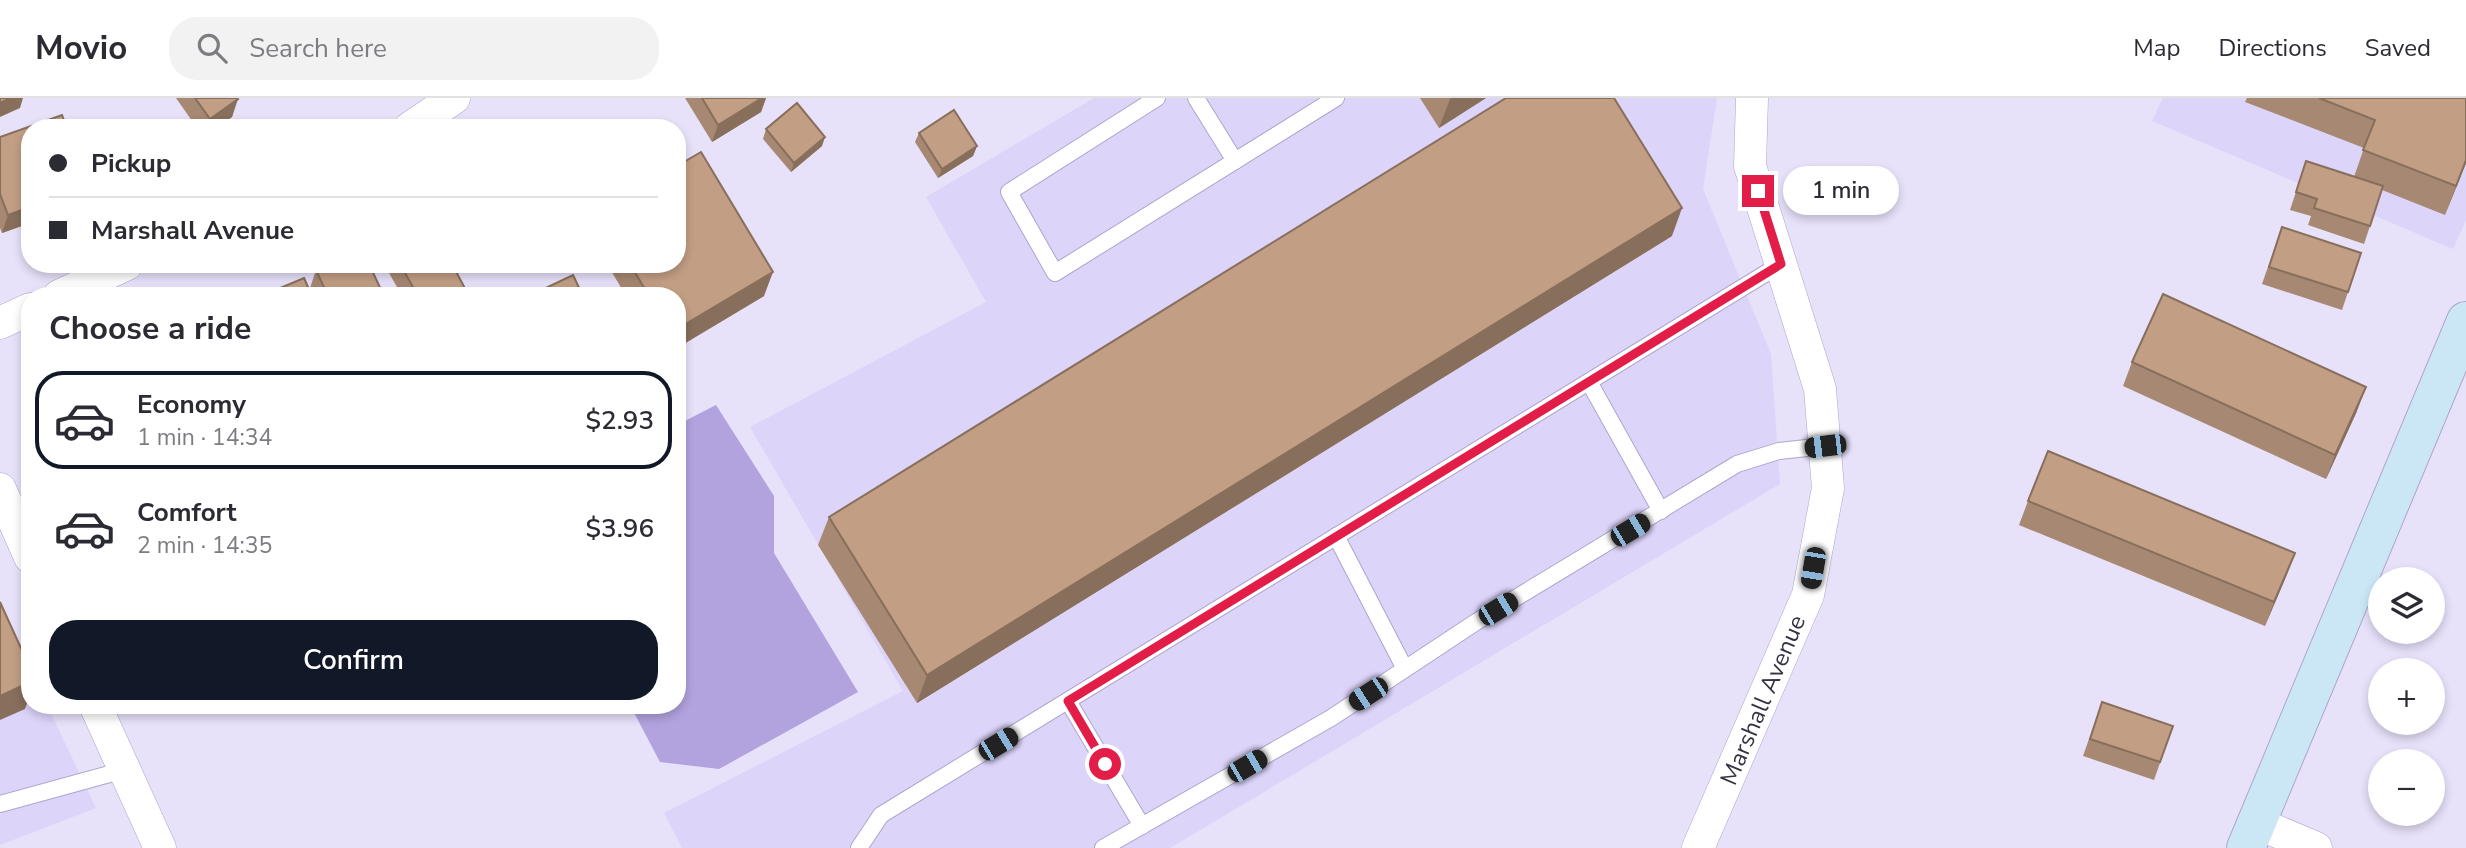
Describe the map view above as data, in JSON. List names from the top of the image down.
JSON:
{
  "streets": {
    "street": ["Marshall Avenue"]
  },
  "page": {
    "header": "Movio",
    "search": "Search here",
    "nav": ["Map", "Directions", "Saved"],
    "banner": ["Pickup", "Marshall Avenue"],
    "bubble": "1 min",
    "heading": "Choose a ride",
    "list": [
      {
        "name": "Economy",
        "note": "1 min · 14:34",
        "value": "$2.93"
      },
      {
        "name": "Comfort",
        "note": "2 min · 14:35",
        "value": "$3.96"
      }
    ],
    "map_buttons": ["+", "−"],
    "buttons": "Confirm"
  }
}
